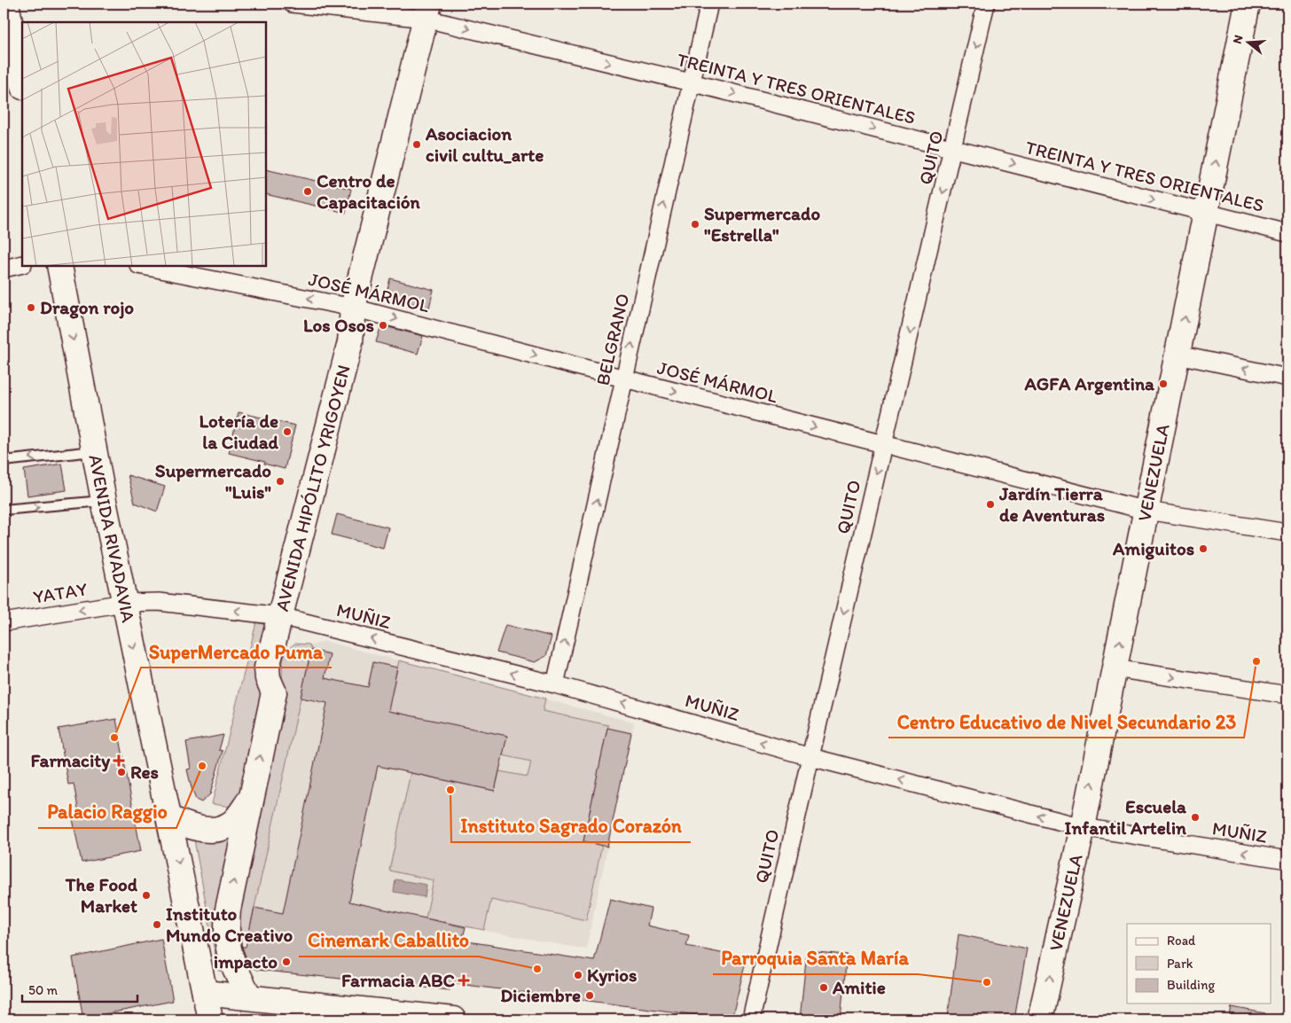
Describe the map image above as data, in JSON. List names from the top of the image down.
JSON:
{
  "streets": {
    "main road": ["VENEZUELA", "AVENIDA HIPÓLITO YRIGOYEN", "AVENIDA RIVADAVIA"],
    "street": [
      "TREINTA Y TRES ORIENTALES",
      "QUITO",
      "JOSÉ MÁRMOL",
      "BELGRANO",
      "YATAY",
      "MUÑIZ"
    ]
  },
  "crossings": [
    ["TREINTA Y TRES ORIENTALES", "QUITO"],
    ["TREINTA Y TRES ORIENTALES", "BELGRANO"],
    ["TREINTA Y TRES ORIENTALES", "VENEZUELA"],
    ["TREINTA Y TRES ORIENTALES", "AVENIDA HIPÓLITO YRIGOYEN"],
    ["QUITO", "JOSÉ MÁRMOL"],
    ["QUITO", "MUÑIZ"],
    ["JOSÉ MÁRMOL", "BELGRANO"],
    ["JOSÉ MÁRMOL", "VENEZUELA"],
    ["JOSÉ MÁRMOL", "AVENIDA HIPÓLITO YRIGOYEN"],
    ["BELGRANO", "MUÑIZ"],
    ["VENEZUELA", "MUÑIZ"],
    ["AVENIDA HIPÓLITO YRIGOYEN", "MUÑIZ"],
    ["AVENIDA RIVADAVIA", "YATAY"],
    ["AVENIDA RIVADAVIA", "MUÑIZ"],
    ["YATAY", "MUÑIZ"]
  ],
  "one_way": [
    "TREINTA Y TRES ORIENTALES",
    "QUITO",
    "BELGRANO",
    "VENEZUELA",
    "AVENIDA HIPÓLITO YRIGOYEN",
    "AVENIDA RIVADAVIA",
    "YATAY",
    "MUÑIZ"
  ],
  "places": {
    "other": [
      "Asociacion civil cultu_arte",
      "Centro de Capacitación",
      "Supermercado \"Estrella\"",
      "Dragon rojo",
      "Los Osos",
      "AGFA Argentina",
      "Lotería de la Ciudad",
      "Supermercado \"Luis\"",
      "Jardín Tierra de Aventuras",
      "Amiguitos",
      "Centro Educativo de Nivel Secundario 23",
      "SuperMercado Puma",
      "Palacio Raggio",
      "Res",
      "Instituto Sagrado Corazón",
      "Escuela Infantil Artelin",
      "The Food Market",
      "Instituto Mundo Creativo",
      "impacto",
      "Cinemark Caballito",
      "Kyrios",
      "Parroquia Santa María",
      "Amitie",
      "Diciembre"
    ],
    "health": ["Farmacity", "Farmacia ABC"]
  },
  "legend": ["Road", "Park", "Building"],
  "scale_bar": "50 m",
  "north": "left"
}
